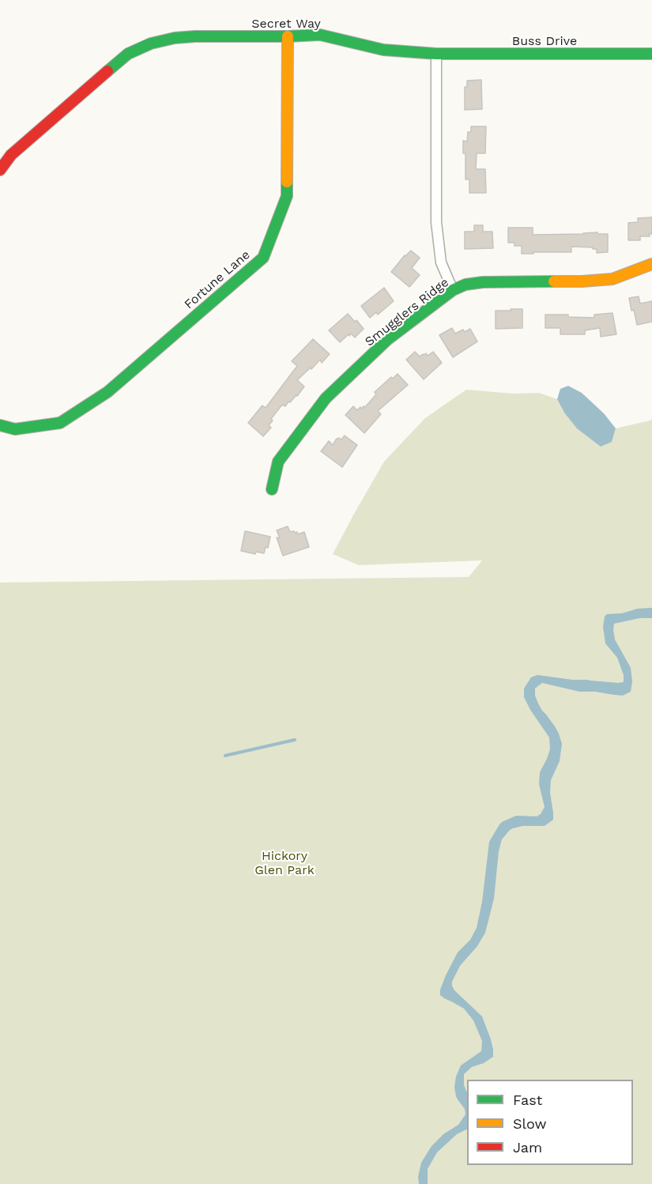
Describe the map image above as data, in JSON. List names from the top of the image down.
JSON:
{
  "streets": {
    "street": [
      "Secret Way",
      "Buss Drive",
      "Fortune Lane",
      "Smugglers Ridge"
    ]
  },
  "crossings": [
    ["Secret Way", "Buss Drive"],
    ["Secret Way", "Fortune Lane"]
  ],
  "parks": ["Hickory Glen Park"],
  "legend": ["Fast", "Slow", "Jam"]
}
